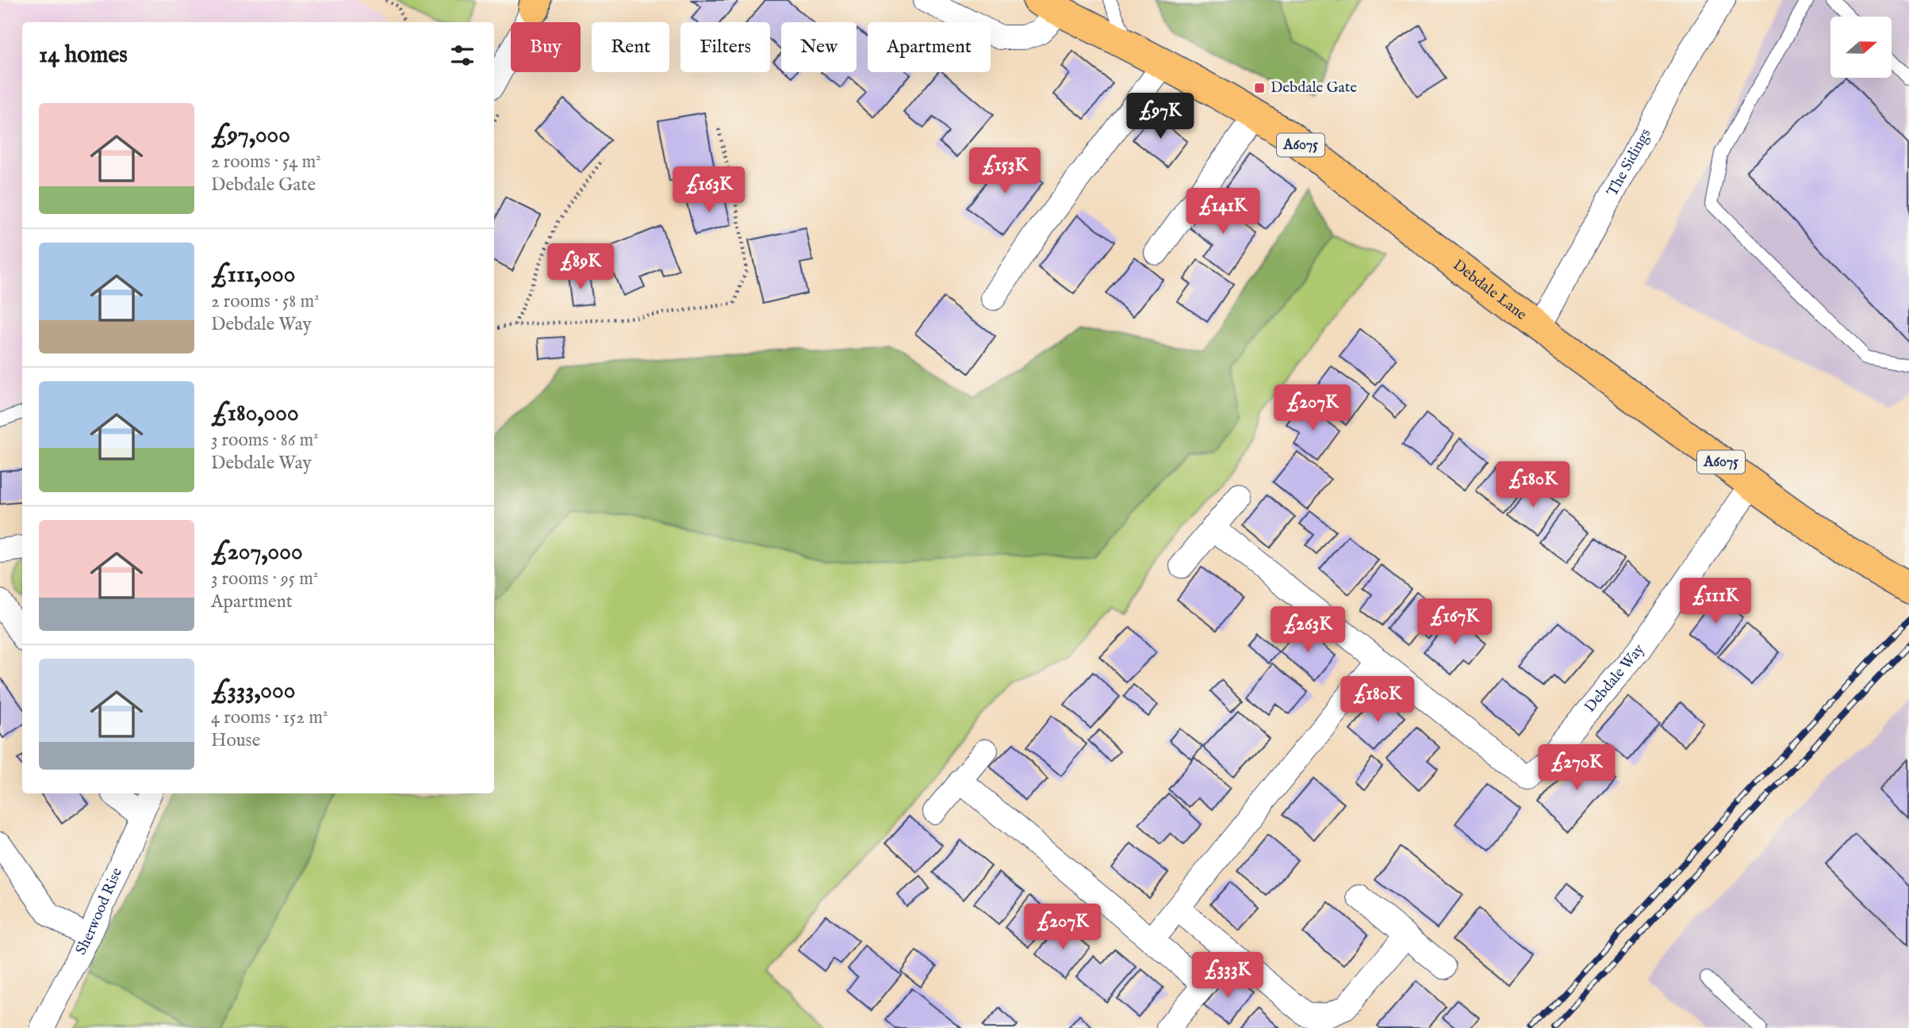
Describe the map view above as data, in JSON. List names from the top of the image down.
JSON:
{
  "streets": {
    "main road": ["A6075", "Debdale Lane"],
    "street": ["The Sidings", "Debdale Way", "Sherwood Rise"]
  },
  "crossings": [
    ["The Sidings", "Debdale Lane"],
    ["Debdale Lane", "Debdale Way"]
  ],
  "places": {
    "transit": ["Debdale Gate"]
  },
  "north": "right",
  "page": {
    "chip": [
      "Buy",
      "Rent",
      "Filters",
      "New",
      "Apartment"
    ],
    "heading": "14 homes",
    "list": [
      {
        "name": "£97,000",
        "note": "2 rooms · 54 m² · Debdale Gate"
      },
      {
        "name": "£111,000",
        "note": "2 rooms · 58 m² · Debdale Way"
      },
      {
        "name": "£180,000",
        "note": "3 rooms · 86 m² · Debdale Way"
      },
      {
        "name": "£207,000",
        "note": "3 rooms · 95 m² · Apartment"
      },
      {
        "name": "£333,000",
        "note": "4 rooms · 152 m² · House"
      }
    ],
    "price": [
      "£97K",
      "£153K",
      "£163K",
      "£141K",
      "£89K",
      "£207K",
      "£180K",
      "£111K",
      "£167K",
      "£263K",
      "£180K",
      "£270K",
      "£207K",
      "£333K"
    ]
  }
}
